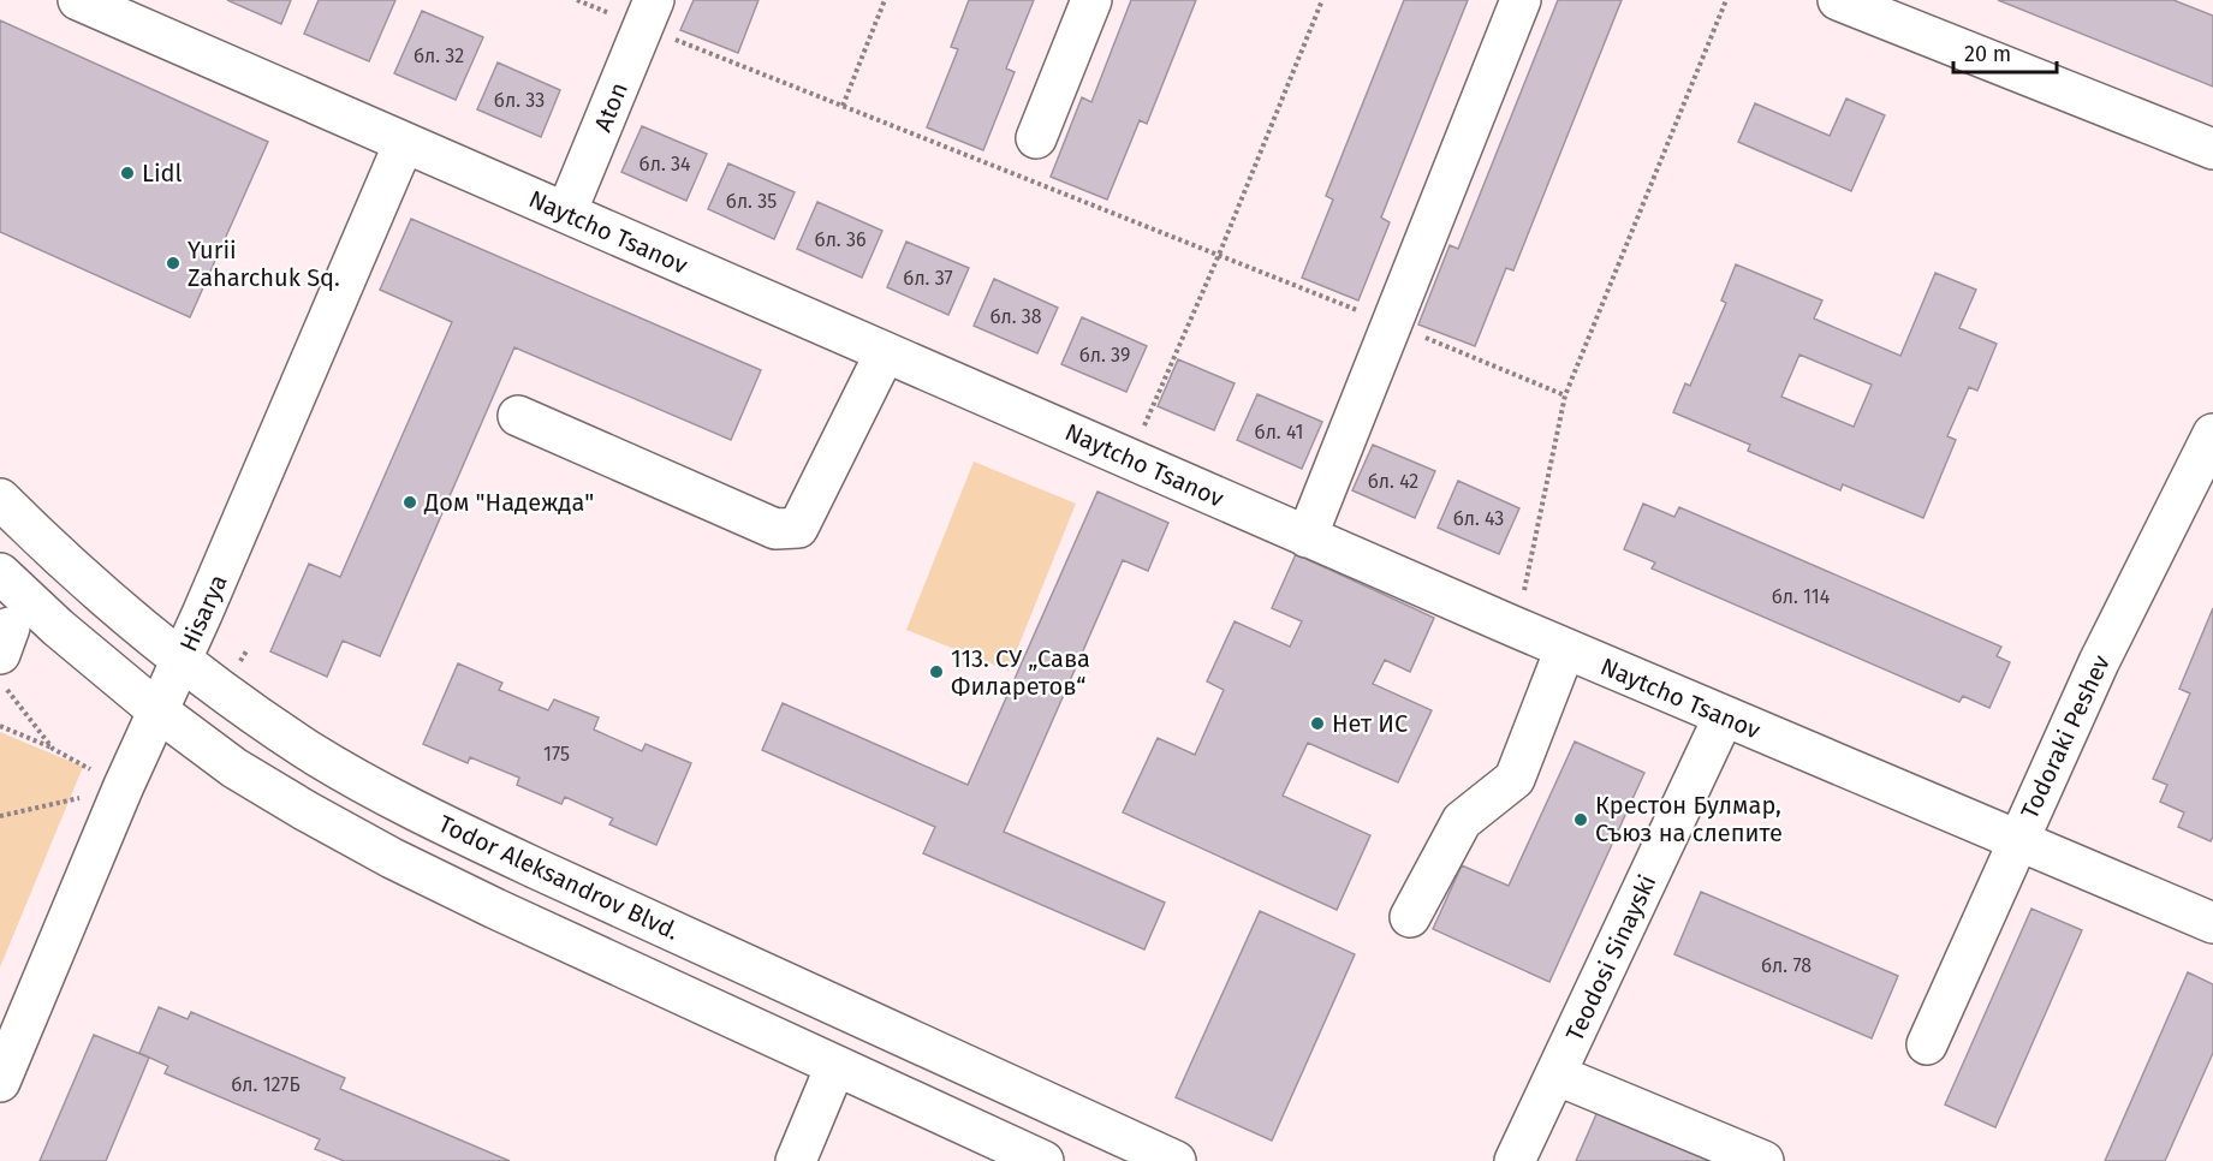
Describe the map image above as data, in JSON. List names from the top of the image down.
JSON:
{
  "streets": {
    "street": [
      "Aton",
      "Naytcho Tsanov",
      "Hisarya",
      "Todoraki Peshev",
      "Todor Aleksandrov Blvd.",
      "Teodosi Sinayski"
    ]
  },
  "crossings": [
    ["Aton", "Naytcho Tsanov"],
    ["Naytcho Tsanov", "Hisarya"],
    ["Naytcho Tsanov", "Todoraki Peshev"],
    ["Naytcho Tsanov", "Teodosi Sinayski"],
    ["Hisarya", "Todor Aleksandrov Blvd."]
  ],
  "places": [
    "Lidl",
    "Yurii Zaharchuk Sq.",
    "Дом \"Надежда\"",
    "113. СУ „Сава Филаретов“",
    "Нет ИС",
    "Крестон Булмар, Съюз на слепите"
  ],
  "house_numbers": [
    "бл. 32",
    "бл. 33",
    "бл. 34",
    "бл. 35",
    "бл. 36",
    "бл. 37",
    "бл. 38",
    "бл. 39",
    "бл. 41",
    "бл. 42",
    "бл. 43",
    "бл. 114",
    "175",
    "бл. 78",
    "бл. 127Б"
  ],
  "scale_bar": "20 m"
}
